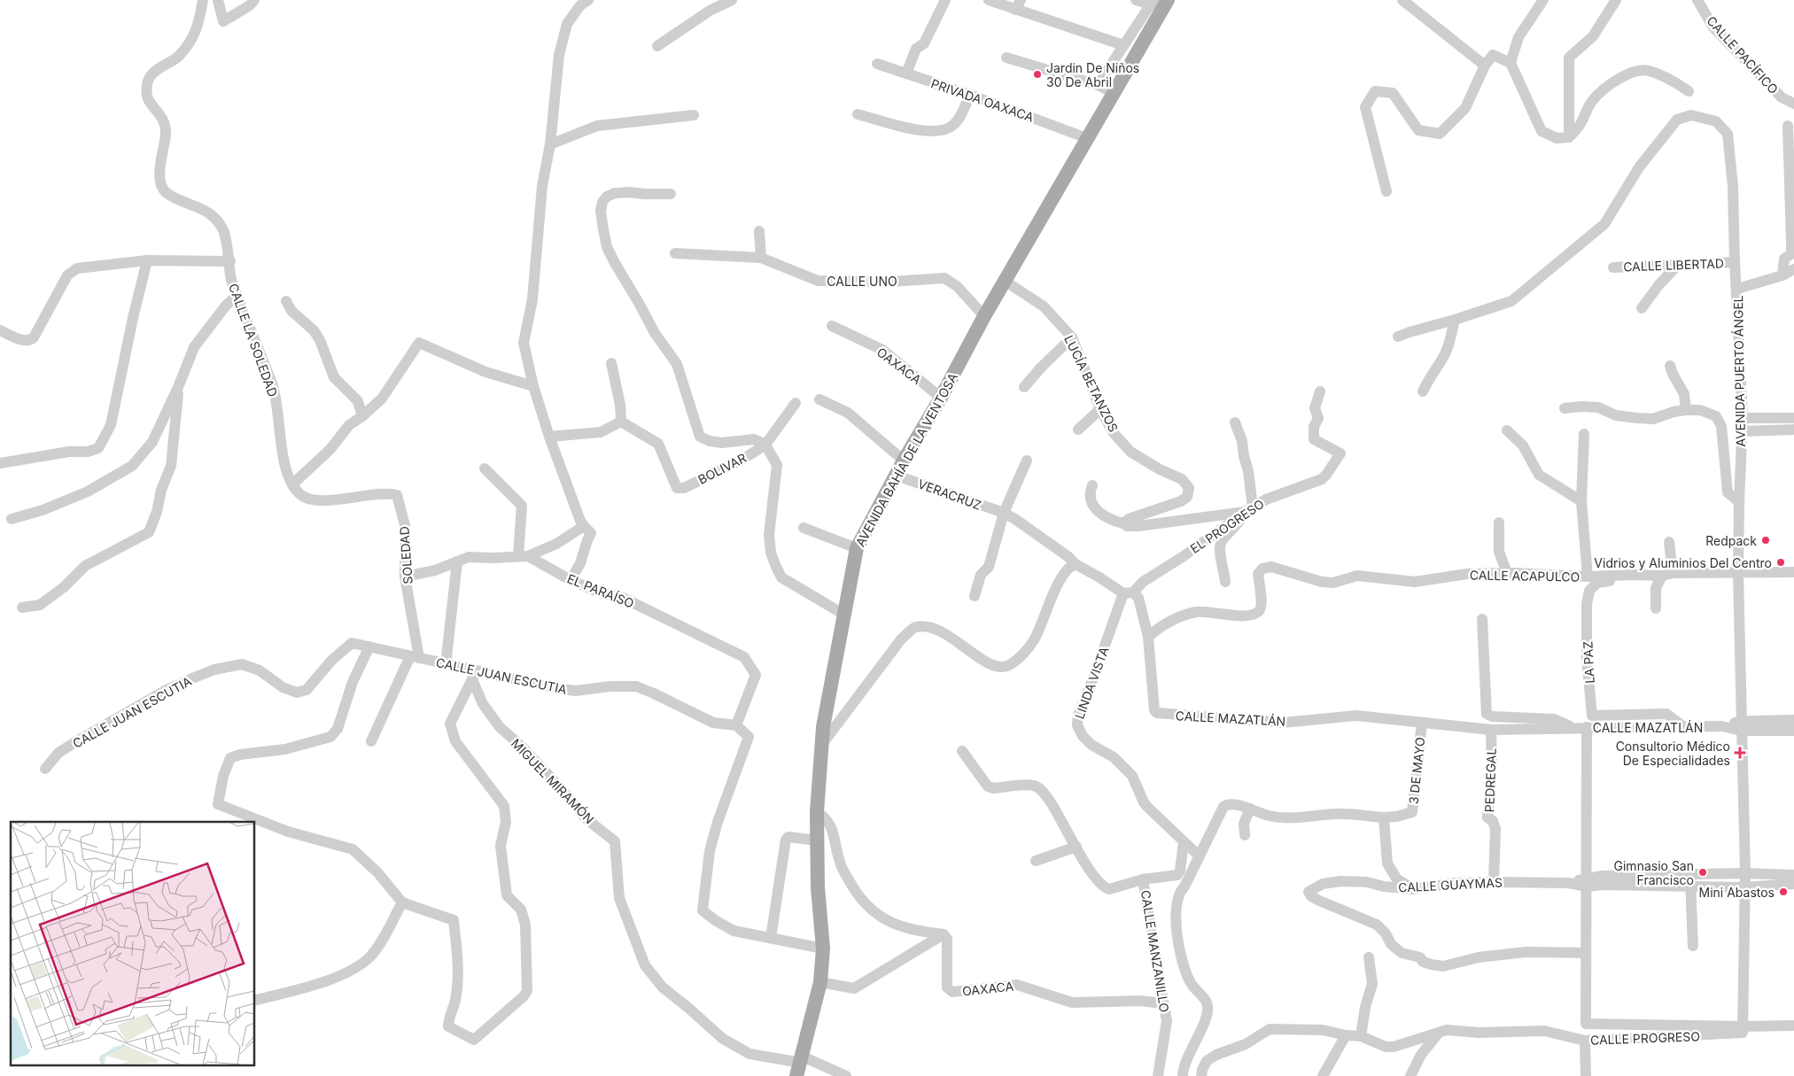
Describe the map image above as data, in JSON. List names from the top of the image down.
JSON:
{
  "streets": {
    "main road": ["AVENIDA BAHÍA DE LA VENTOSA"],
    "street": [
      "CALLE PACÍFICO",
      "PRIVADA OAXACA",
      "CALLE LIBERTAD",
      "CALLE UNO",
      "CALLE LA SOLEDAD",
      "OAXACA",
      "AVENIDA PUERTO ÁNGEL",
      "LUCÍA BETANZOS",
      "BOLIVAR",
      "VERACRUZ",
      "EL PROGRESO",
      "SOLEDAD",
      "CALLE ACAPULCO",
      "EL PARAÍSO",
      "LA PAZ",
      "CALLE JUAN ESCUTIA",
      "LINDA VISTA",
      "CALLE MAZATLÁN",
      "3 DE MAYO",
      "PEDREGAL",
      "MIGUEL MIRAMÓN",
      "CALLE GUAYMAS",
      "CALLE MANZANILLO",
      "CALLE PROGRESO"
    ]
  },
  "crossings": [
    ["PRIVADA OAXACA", "AVENIDA BAHÍA DE LA VENTOSA"],
    ["CALLE LIBERTAD", "AVENIDA PUERTO ÁNGEL"],
    ["CALLE UNO", "AVENIDA BAHÍA DE LA VENTOSA"],
    ["CALLE LA SOLEDAD", "SOLEDAD"],
    ["OAXACA", "AVENIDA BAHÍA DE LA VENTOSA"],
    ["OAXACA", "CALLE MANZANILLO"],
    ["AVENIDA PUERTO ÁNGEL", "CALLE ACAPULCO"],
    ["AVENIDA PUERTO ÁNGEL", "CALLE MAZATLÁN"],
    ["AVENIDA PUERTO ÁNGEL", "CALLE GUAYMAS"],
    ["AVENIDA PUERTO ÁNGEL", "CALLE PROGRESO"],
    ["LUCÍA BETANZOS", "AVENIDA BAHÍA DE LA VENTOSA"],
    ["AVENIDA BAHÍA DE LA VENTOSA", "VERACRUZ"],
    ["AVENIDA BAHÍA DE LA VENTOSA", "MIGUEL MIRAMÓN"],
    ["EL PROGRESO", "LINDA VISTA"],
    ["EL PROGRESO", "CALLE MAZATLÁN"],
    ["SOLEDAD", "CALLE JUAN ESCUTIA"],
    ["CALLE ACAPULCO", "LA PAZ"],
    ["CALLE ACAPULCO", "CALLE MAZATLÁN"],
    ["EL PARAÍSO", "CALLE JUAN ESCUTIA"],
    ["LA PAZ", "CALLE MAZATLÁN"],
    ["CALLE JUAN ESCUTIA", "MIGUEL MIRAMÓN"],
    ["LINDA VISTA", "CALLE MAZATLÁN"],
    ["LINDA VISTA", "CALLE MANZANILLO"],
    ["CALLE MAZATLÁN", "3 DE MAYO"],
    ["CALLE MAZATLÁN", "PEDREGAL"],
    ["PEDREGAL", "CALLE GUAYMAS"],
    ["CALLE GUAYMAS", "CALLE PROGRESO"]
  ],
  "places": {
    "other": [
      "Jardin De Niños 30 De Abril",
      "Redpack",
      "Vidrios y Aluminios Del Centro",
      "Gimnasio San Francisco",
      "Mini Abastos"
    ],
    "health": ["Consultorio Médico De Especialidades"]
  }
}
